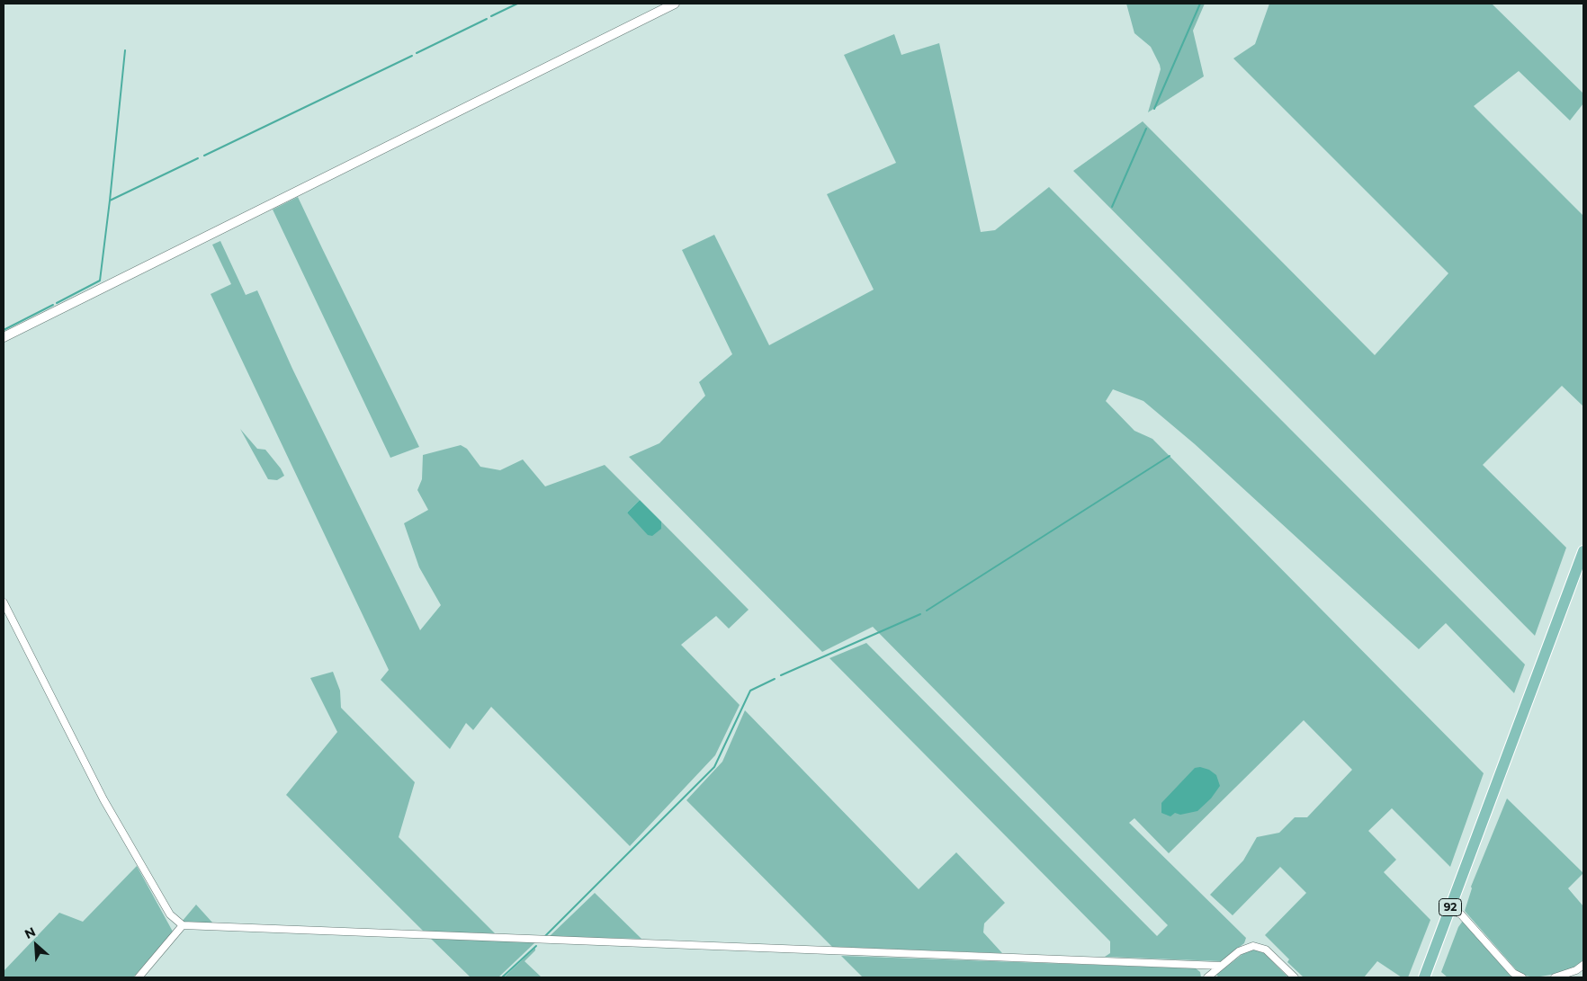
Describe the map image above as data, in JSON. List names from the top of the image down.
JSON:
{
  "streets": {
    "main road": ["92"]
  },
  "north": "top left"
}
